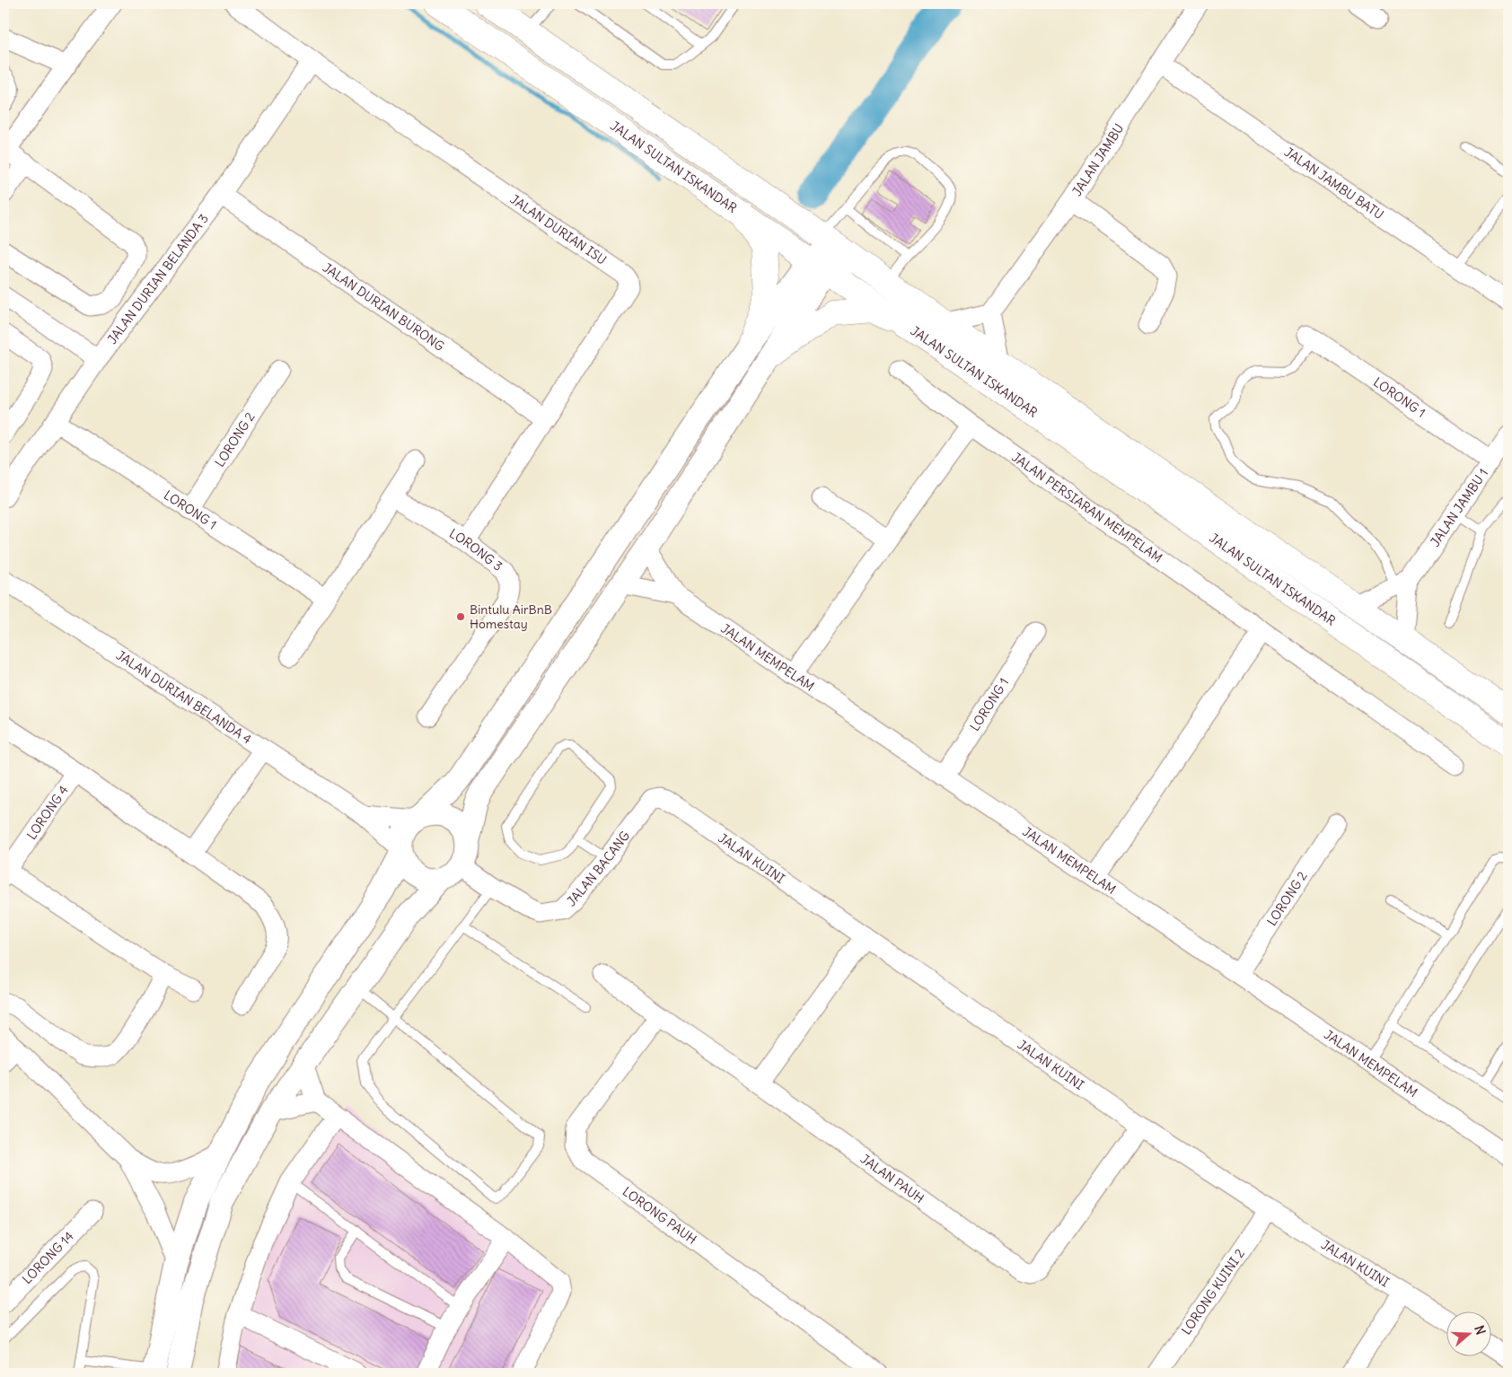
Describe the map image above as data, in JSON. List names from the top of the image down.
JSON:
{
  "streets": {
    "main road": ["JALAN SULTAN ISKANDAR"],
    "street": [
      "JALAN JAMBU",
      "JALAN JAMBU BATU",
      "JALAN DURIAN ISU",
      "JALAN DURIAN BELANDA 3",
      "JALAN DURIAN BURONG",
      "LORONG 1",
      "LORONG 2",
      "JALAN PERSIARAN MEMPELAM",
      "JALAN JAMBU 1",
      "LORONG 3",
      "JALAN MEMPELAM",
      "JALAN DURIAN BELANDA 4",
      "LORONG 4",
      "JALAN KUINI",
      "JALAN BACANG",
      "JALAN PAUH",
      "LORONG PAUH",
      "LORONG 14",
      "LORONG KUINI 2"
    ]
  },
  "crossings": [
    ["JALAN JAMBU", "JALAN JAMBU BATU"],
    ["JALAN DURIAN ISU", "JALAN DURIAN BELANDA 3"],
    ["JALAN DURIAN ISU", "JALAN DURIAN BURONG"],
    ["JALAN DURIAN ISU", "LORONG 3"],
    ["JALAN DURIAN BELANDA 3", "JALAN DURIAN BURONG"],
    ["JALAN DURIAN BELANDA 3", "LORONG 1"],
    ["LORONG 1", "LORONG 2"],
    ["LORONG 1", "JALAN JAMBU 1"],
    ["LORONG 1", "JALAN MEMPELAM"],
    ["LORONG 2", "JALAN MEMPELAM"],
    ["JALAN DURIAN BELANDA 4", "JALAN BACANG"],
    ["JALAN KUINI", "JALAN BACANG"],
    ["JALAN KUINI", "JALAN PAUH"],
    ["JALAN KUINI", "LORONG KUINI 2"],
    ["JALAN PAUH", "LORONG PAUH"]
  ],
  "places": ["Bintulu AirBnB Homestay"],
  "north": "right"
}
